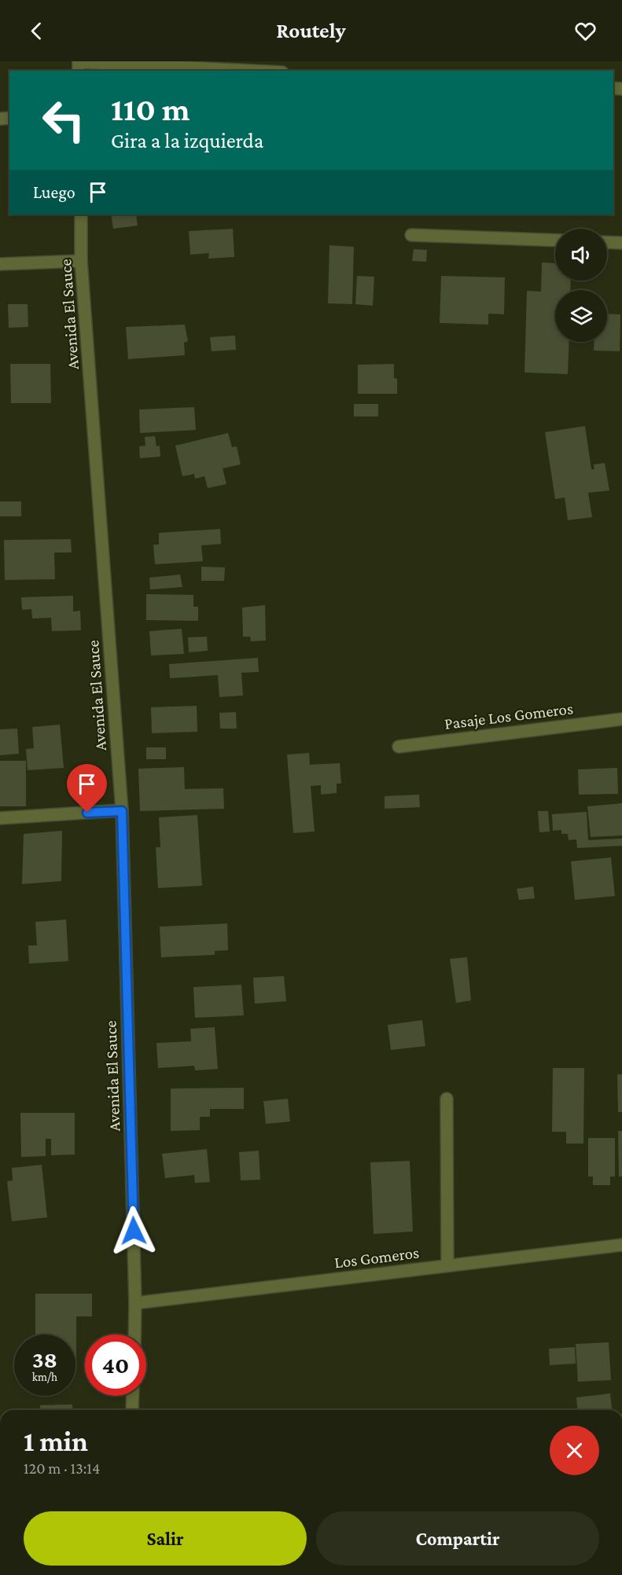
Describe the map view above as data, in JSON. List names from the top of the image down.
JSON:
{
  "streets": {
    "street": ["Avenida El Sauce", "Pasaje Los Gomeros", "Los Gomeros"]
  },
  "crossings": [
    ["Avenida El Sauce", "Los Gomeros"]
  ],
  "page": {
    "header": "Routely",
    "turn": ["110 m", "Gira a la izquierda"],
    "then": "Luego",
    "speed": "38 km/h",
    "limit": "40",
    "heading": ["1 min", "120 m · 13:14"],
    "buttons": ["Salir", "Compartir"]
  }
}
